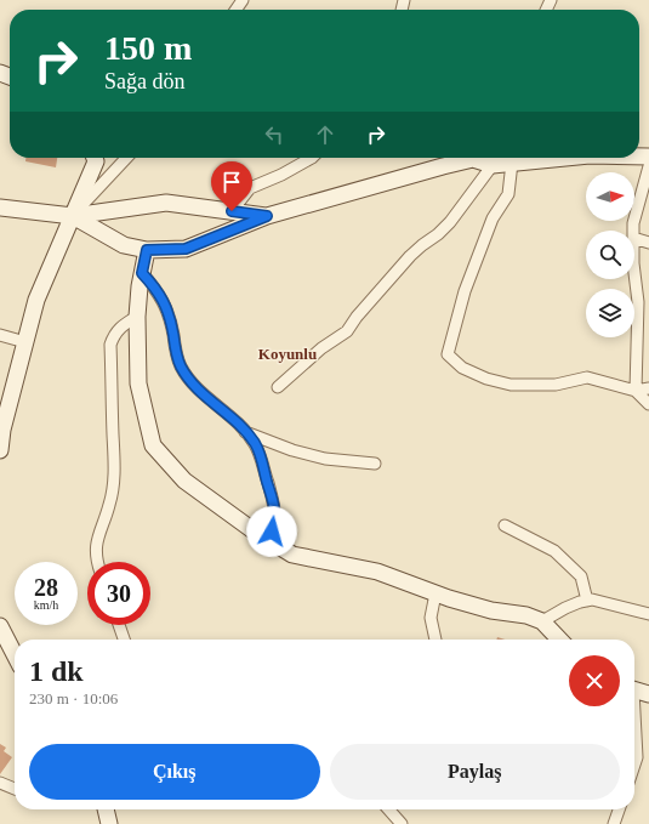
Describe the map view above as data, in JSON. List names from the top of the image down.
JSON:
{
  "districts": ["Koyunlu"],
  "north": "right",
  "page": {
    "turn": ["150 m", "Sağa dön"],
    "speed": "28 km/h",
    "limit": "30",
    "heading": ["1 dk", "230 m · 10:06"],
    "buttons": ["Çıkış", "Paylaş"]
  }
}
